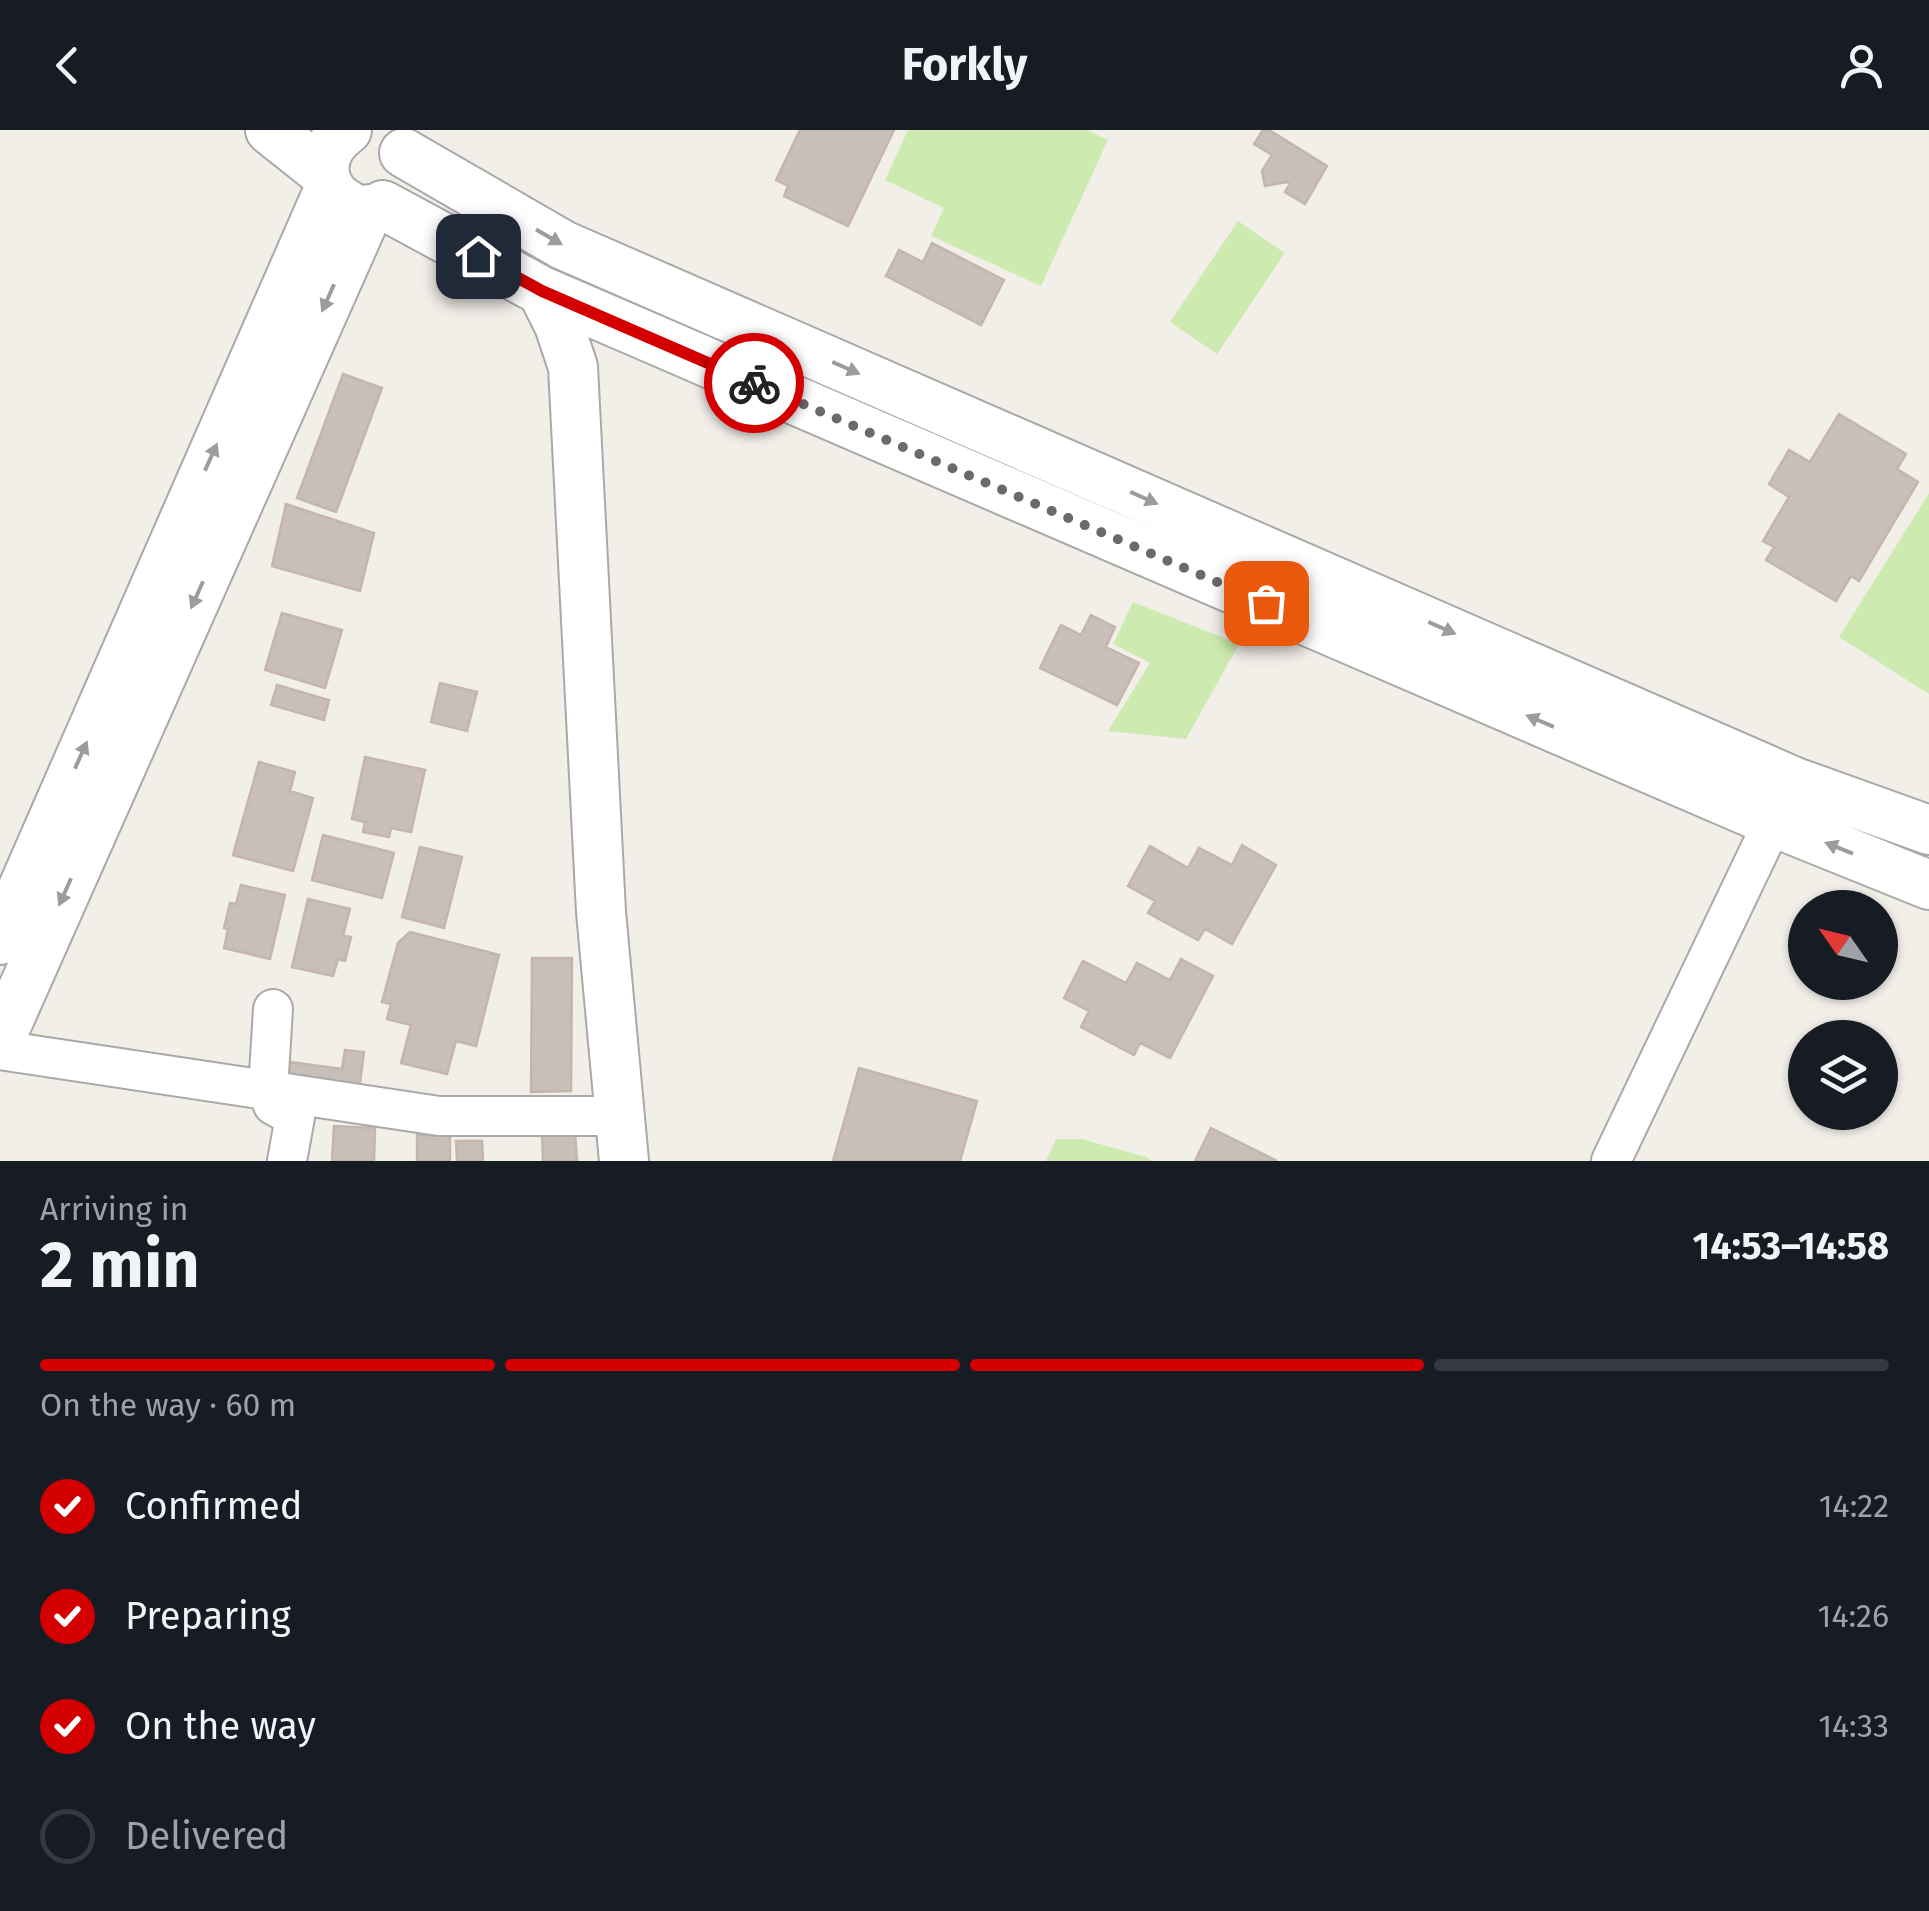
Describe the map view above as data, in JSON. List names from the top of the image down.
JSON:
{
  "north": "top left",
  "page": {
    "header": "Forkly",
    "heading": ["2 min", "Arriving in", "14:53–14:58"],
    "bar": "On the way · 60 m",
    "list": [
      ["Confirmed", "14:22"],
      ["Preparing", "14:26"],
      ["On the way", "14:33"],
      "Delivered"
    ]
  }
}
